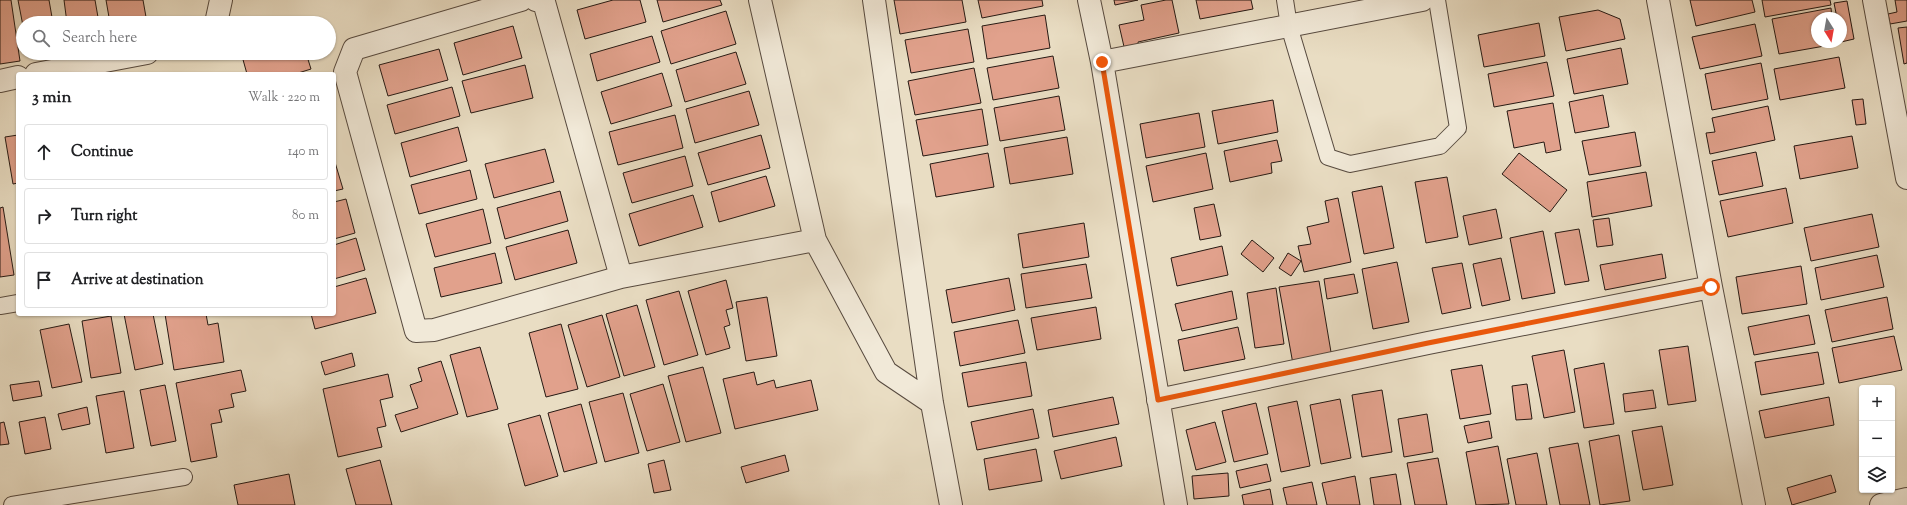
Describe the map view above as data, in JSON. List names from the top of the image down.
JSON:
{
  "north": "bottom",
  "page": {
    "search": "Search here",
    "heading": ["3 min", "Walk · 220 m"],
    "list": [
      ["Continue", "140 m"],
      ["Turn right", "80 m"],
      "Arrive at destination"
    ],
    "map_buttons": ["+", "−"]
  }
}
